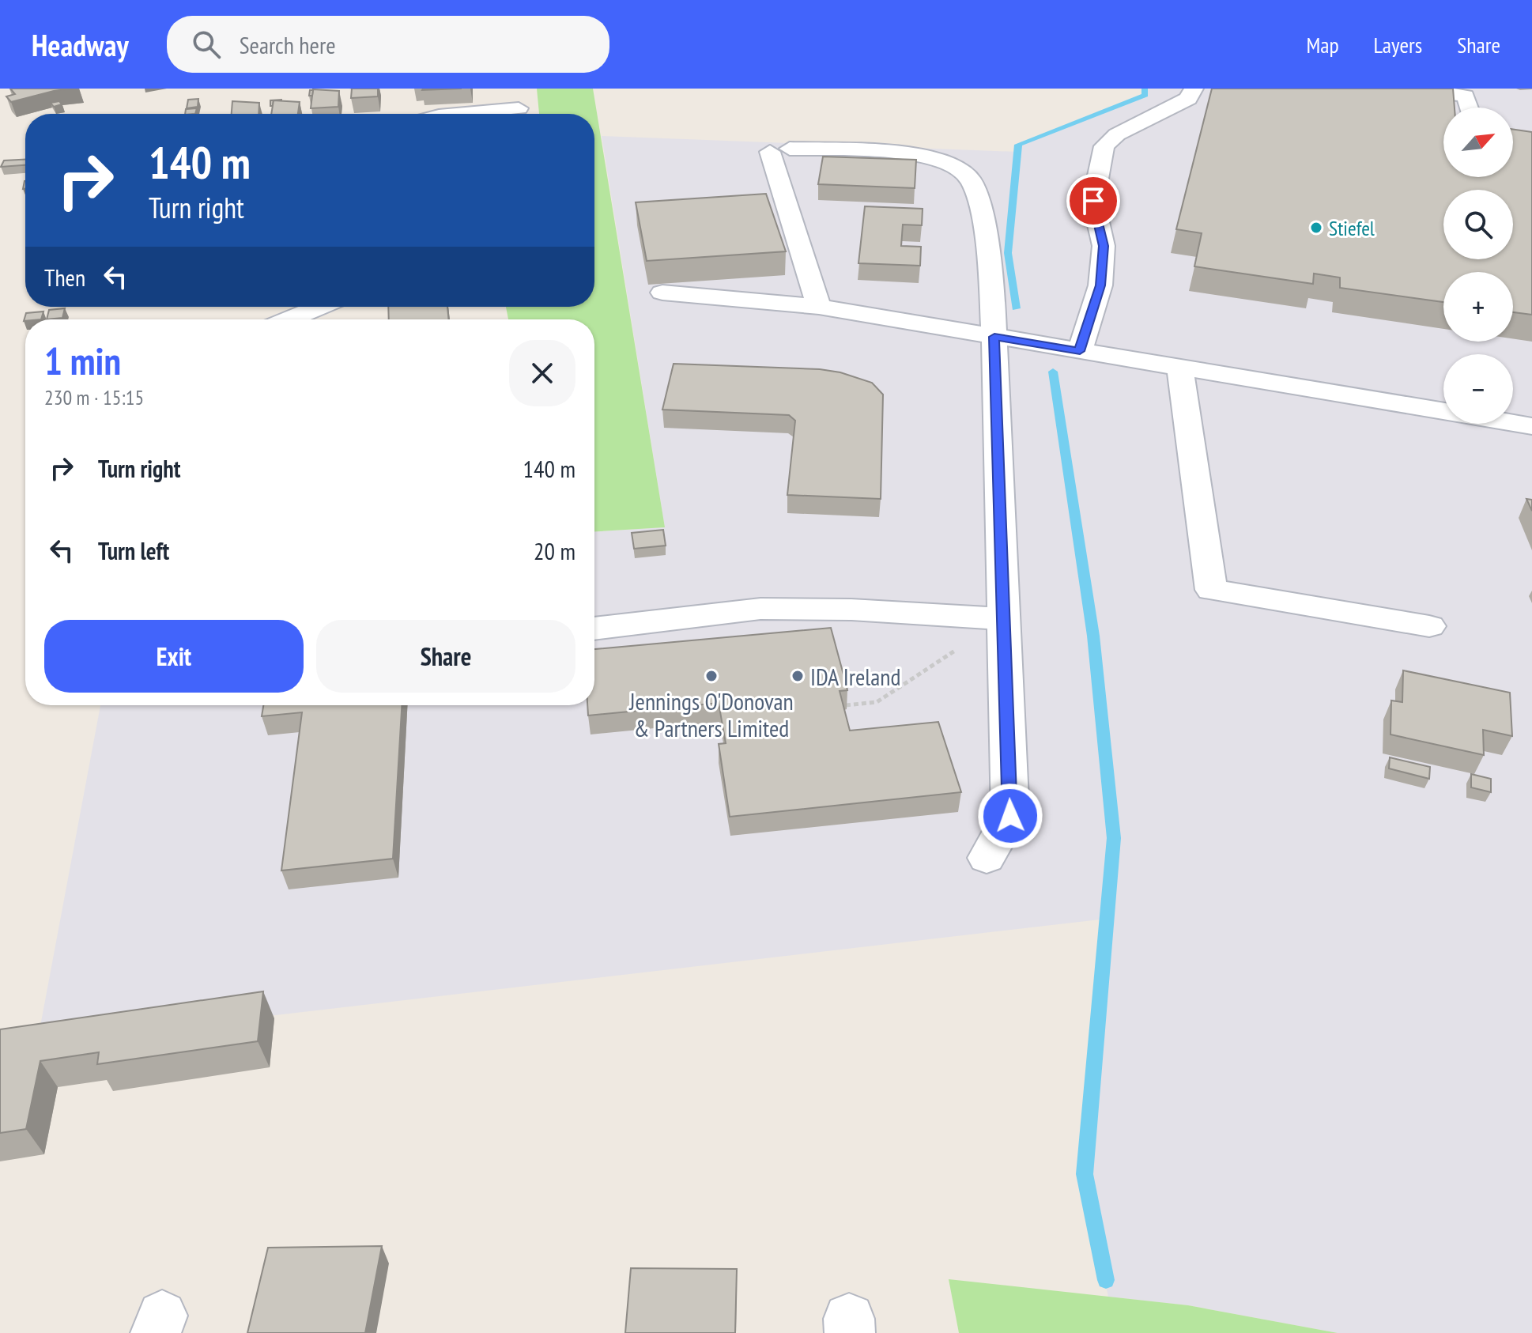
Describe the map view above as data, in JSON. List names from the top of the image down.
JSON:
{
  "places": ["Stiefel", "Jennings O'Donovan & Partners Limited", "IDA Ireland"],
  "north": "top right",
  "page": {
    "header": "Headway",
    "search": "Search here",
    "nav": ["Map", "Layers", "Share"],
    "map_buttons": ["+", "−"],
    "turn": ["140 m", "Turn right"],
    "then": "Then",
    "heading": ["1 min", "230 m · 15:15"],
    "list": [
      {
        "name": "Turn right",
        "value": "140 m"
      },
      {
        "name": "Turn left",
        "value": "20 m"
      }
    ],
    "buttons": ["Exit", "Share"]
  }
}
